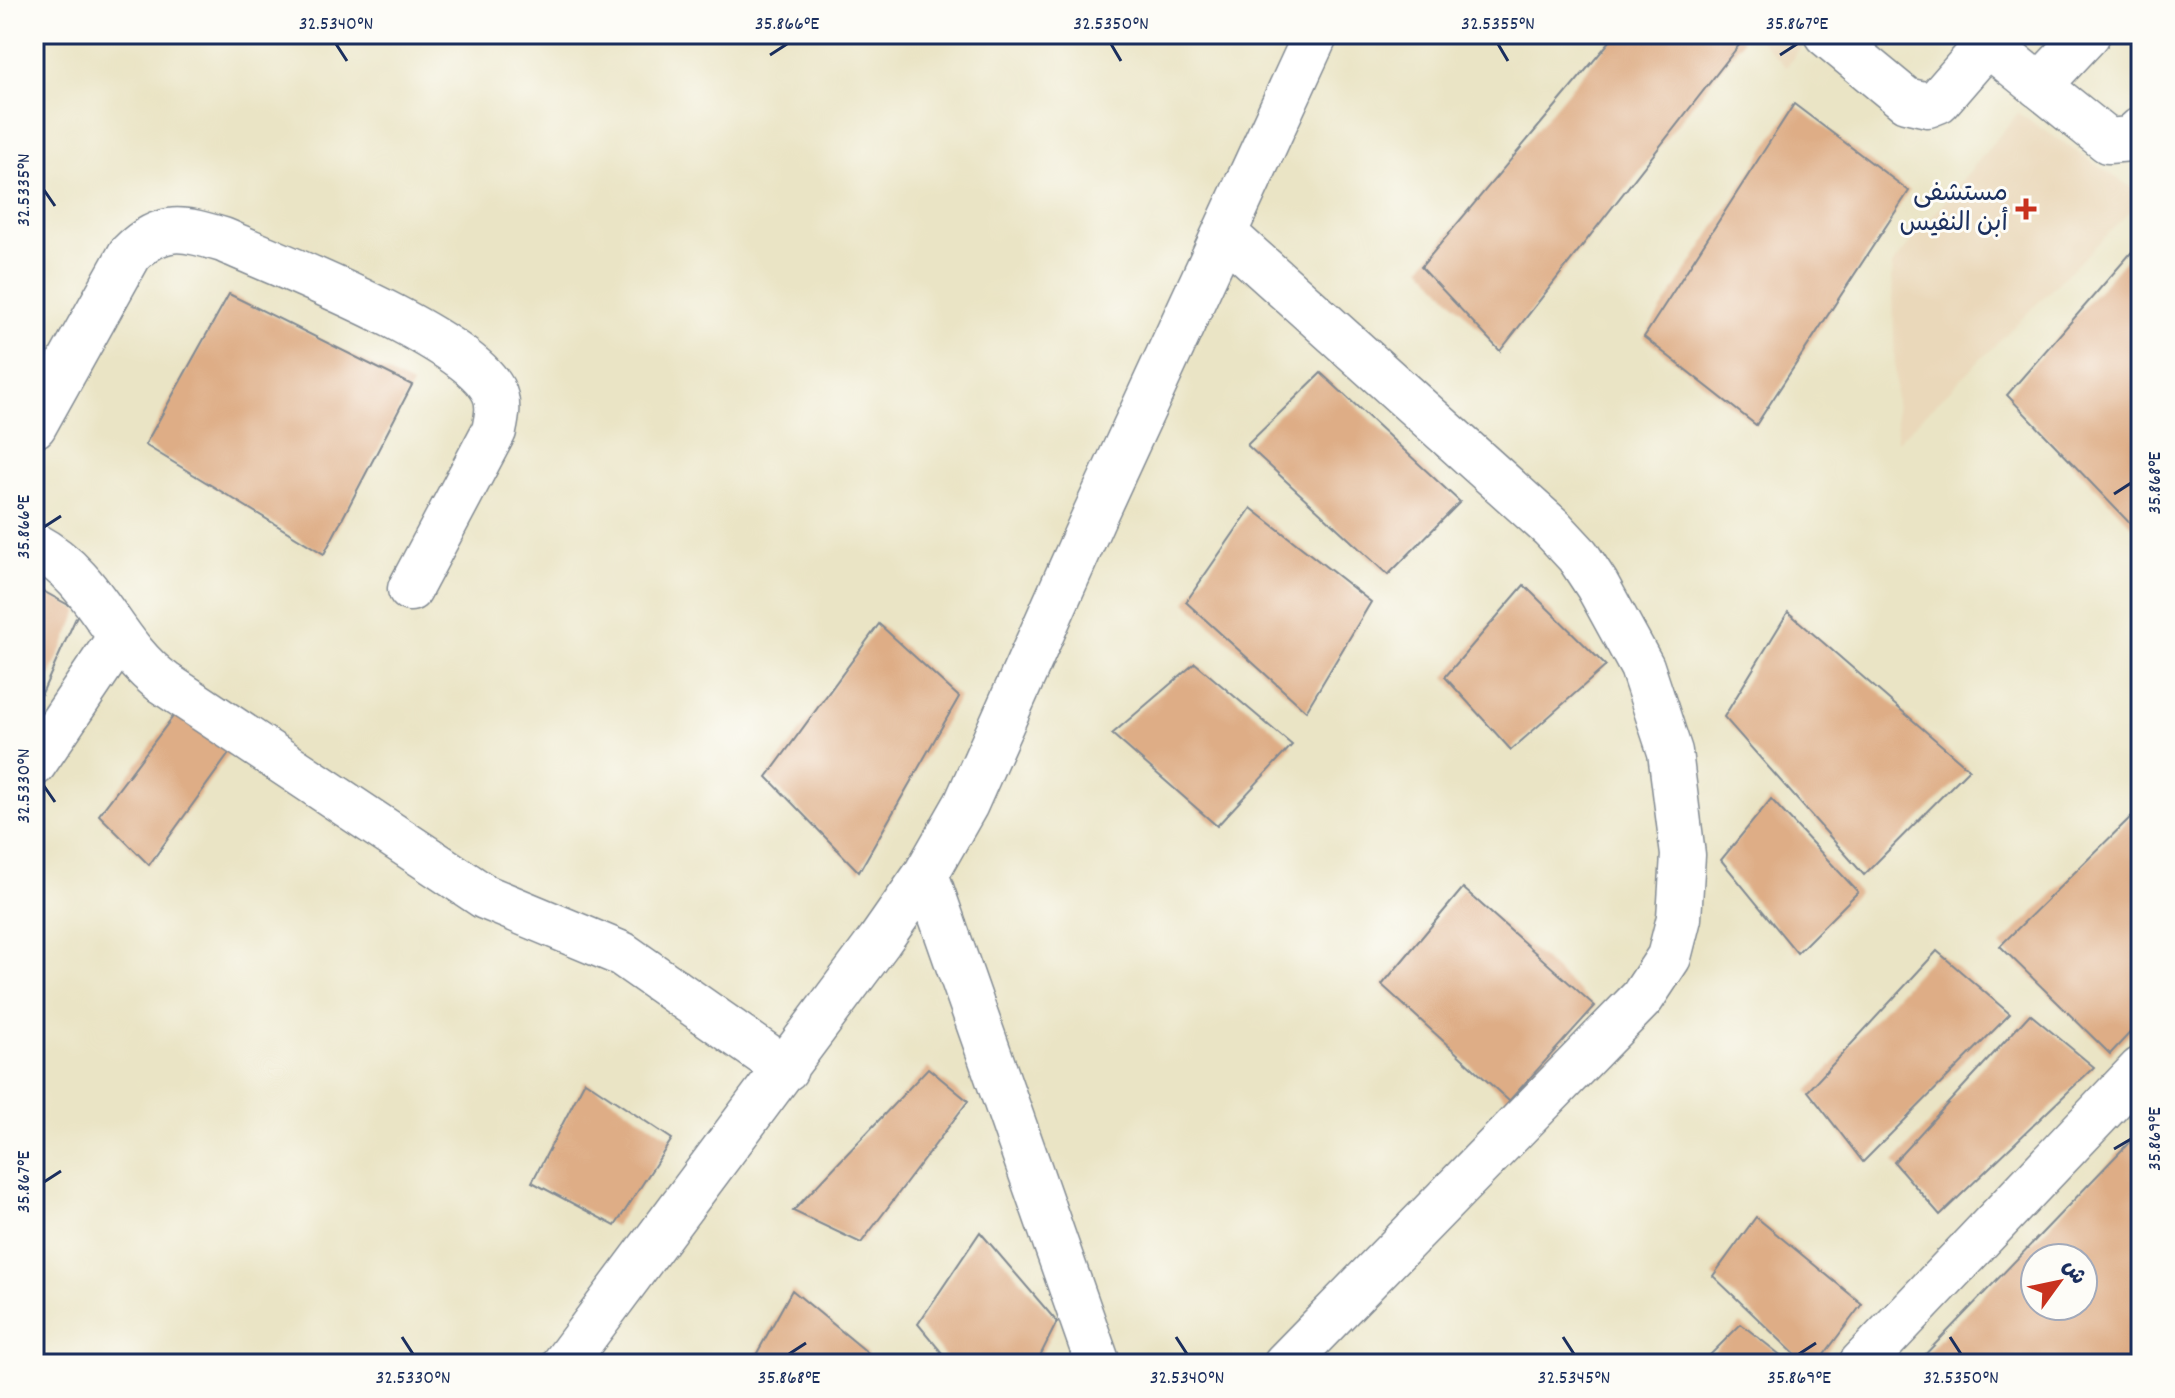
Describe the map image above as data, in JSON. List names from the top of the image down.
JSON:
{
  "places": {
    "health": ["مستشفى أبن النفيس"]
  },
  "north": "top right",
  "coordinates": [
    "32.5340°N",
    "35.866°E",
    "32.5350°N",
    "32.5355°N",
    "35.867°E",
    "32.5335°N",
    "35.868°E",
    "32.5330°N",
    "35.869°E",
    "32.5345°N"
  ]
}
